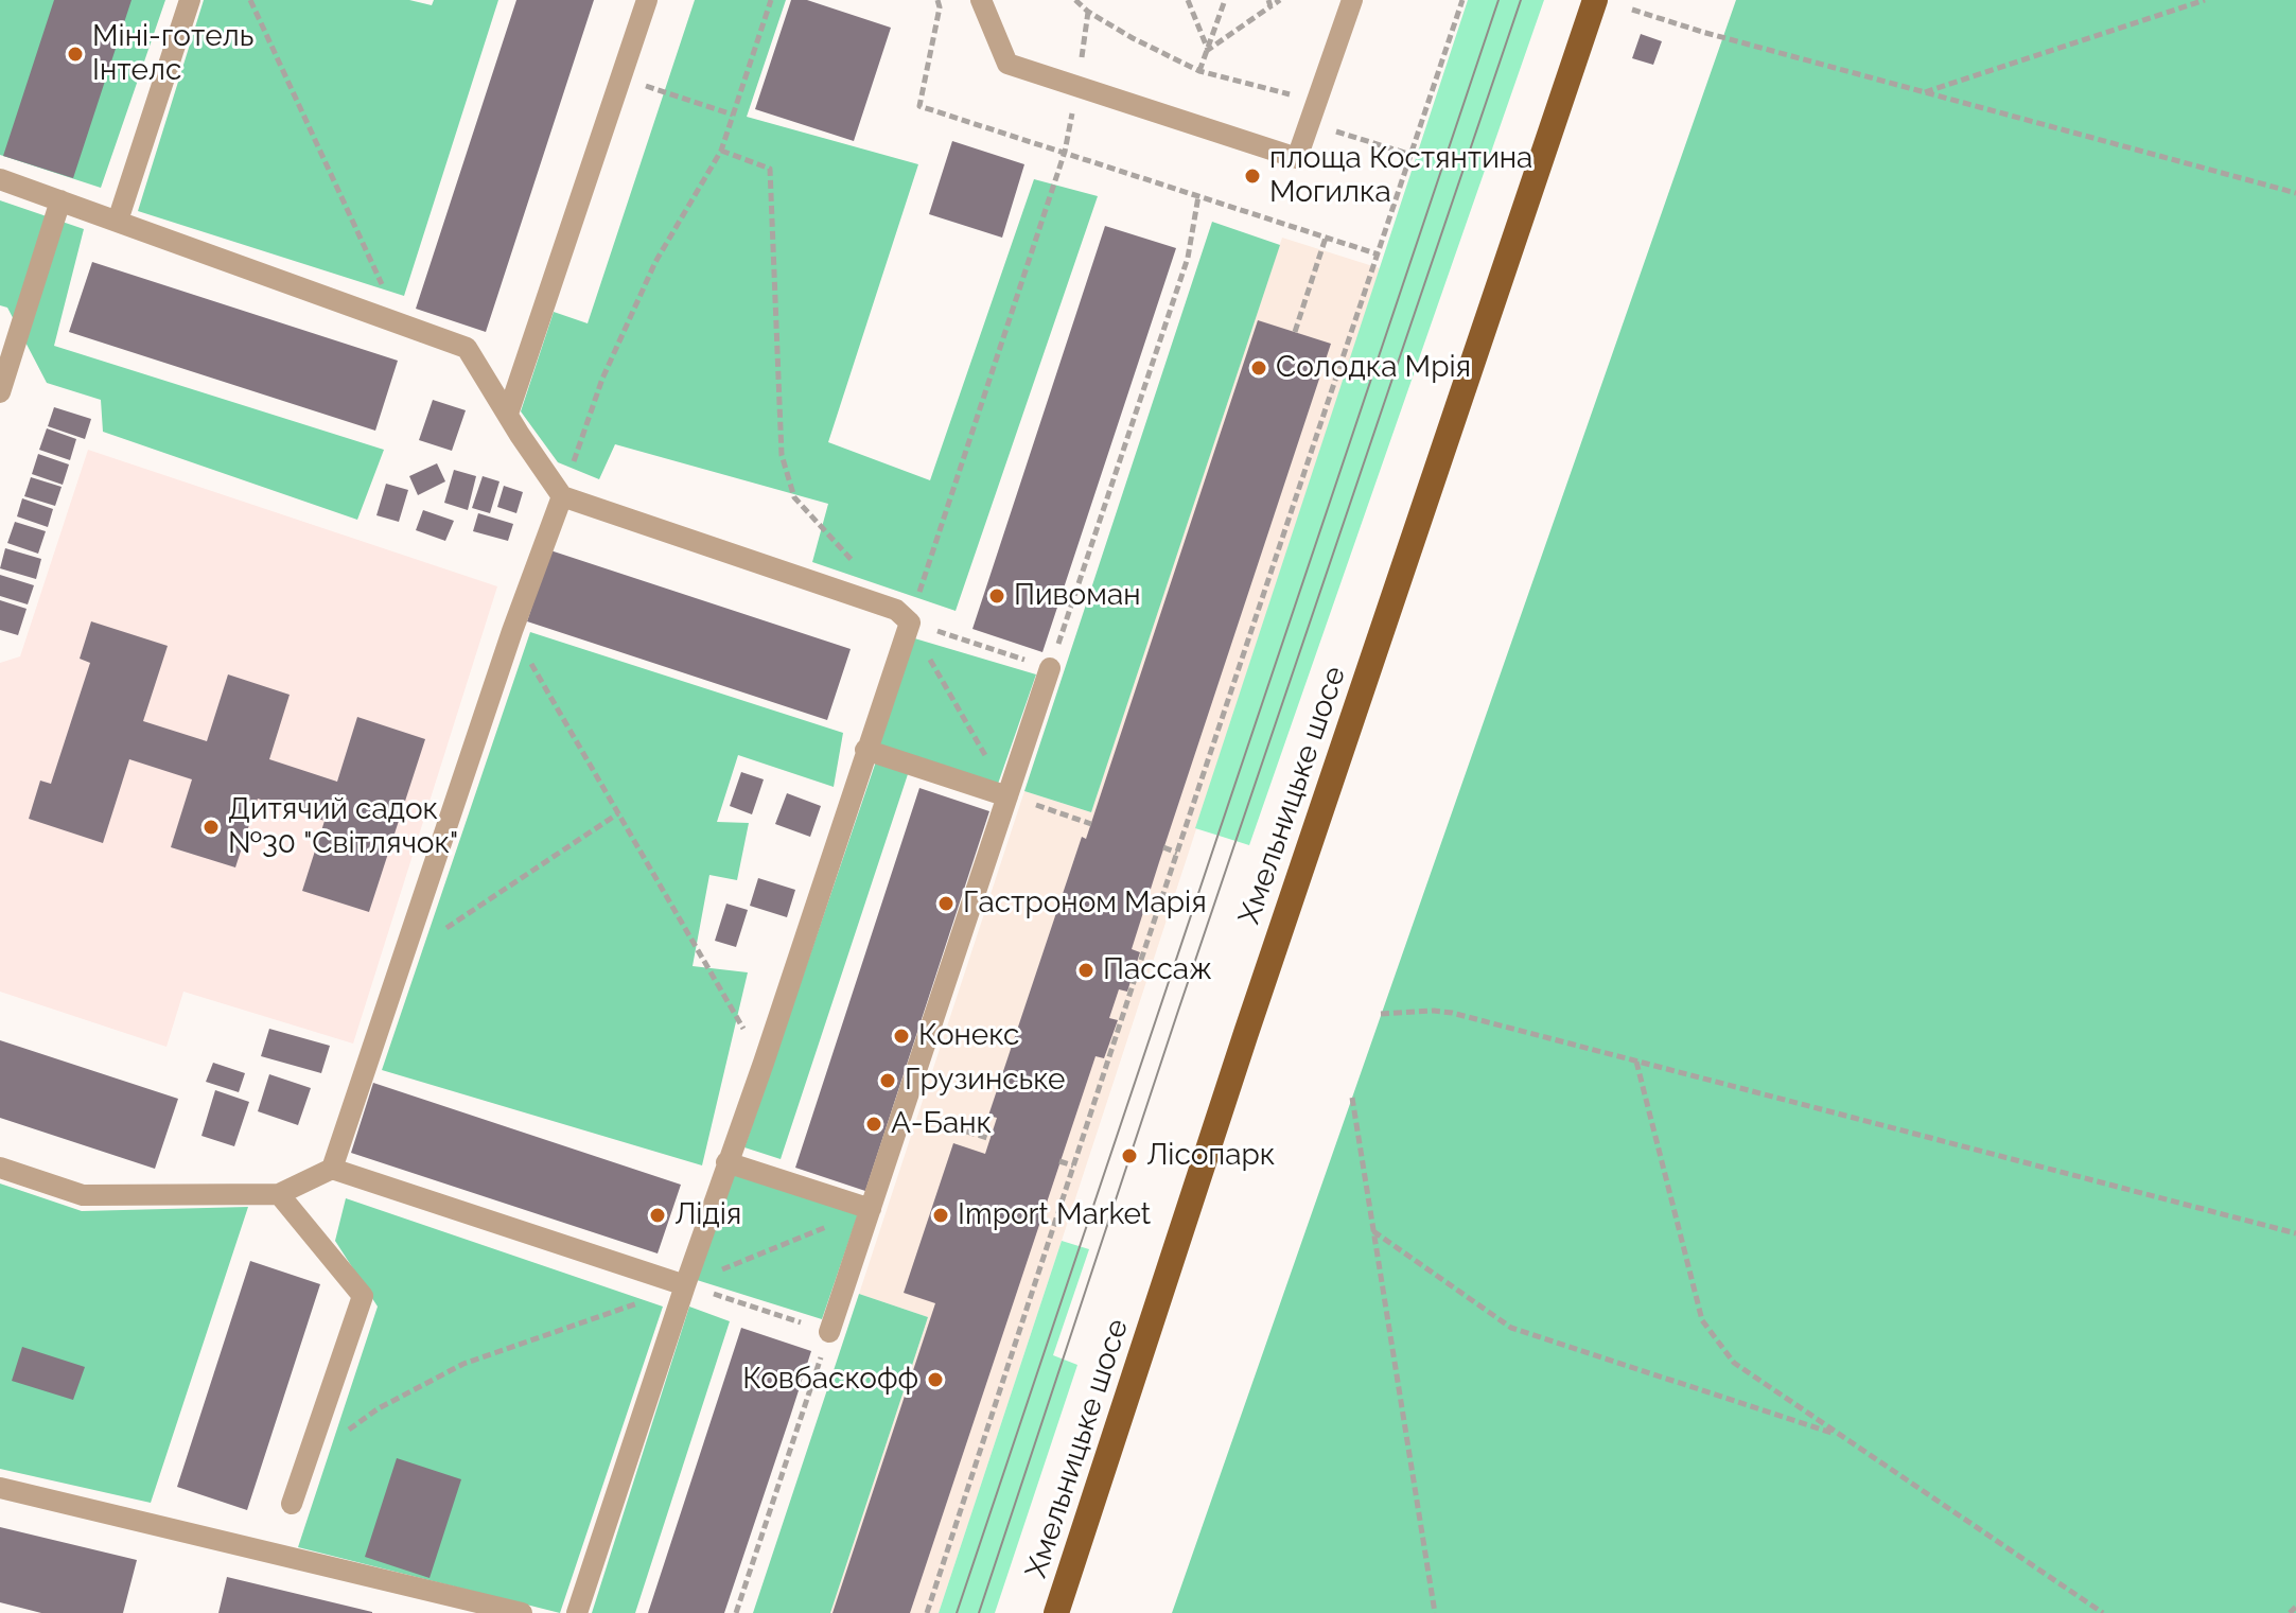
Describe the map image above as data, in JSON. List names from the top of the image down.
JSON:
{
  "streets": {
    "main road": ["Хмельницьке шосе"]
  },
  "places": [
    "Міні-готель Інтелс",
    "площа Костянтина Могилка",
    "Солодка Мрія",
    "Пивоман",
    "Дитячий садок №30 \"Світлячок\"",
    "Гастроном Марія",
    "Пассаж",
    "Конекс",
    "Грузинське",
    "А-Банк",
    "Лісопарк",
    "Лідія",
    "Import Market",
    "Ковбаскофф"
  ]
}
